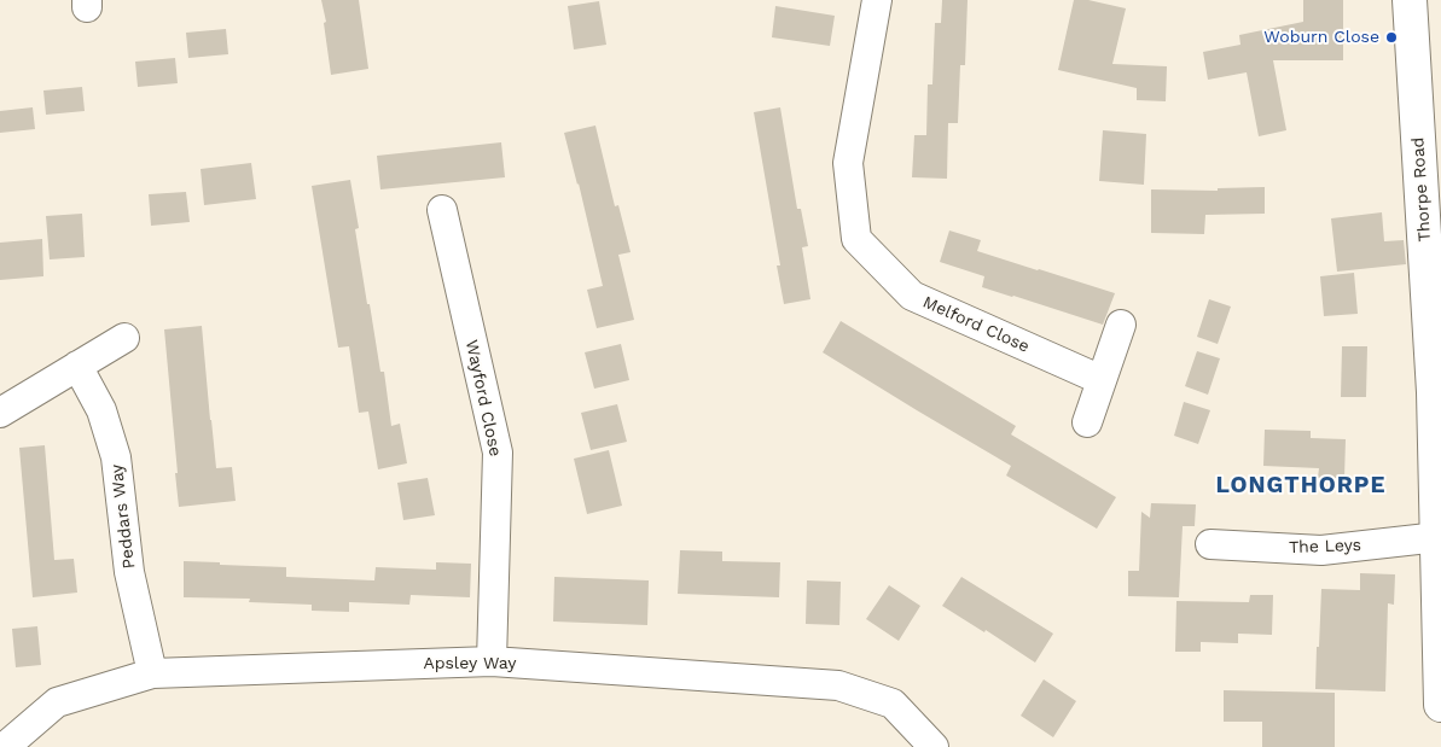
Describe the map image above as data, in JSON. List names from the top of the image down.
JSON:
{
  "streets": {
    "street": [
      "Thorpe Road",
      "Melford Close",
      "Wayford Close",
      "Peddars Way",
      "The Leys",
      "Apsley Way"
    ]
  },
  "crossings": [
    ["Thorpe Road", "The Leys"],
    ["Wayford Close", "Apsley Way"],
    ["Peddars Way", "Apsley Way"]
  ],
  "districts": ["LONGTHORPE"],
  "places": ["Woburn Close"]
}
